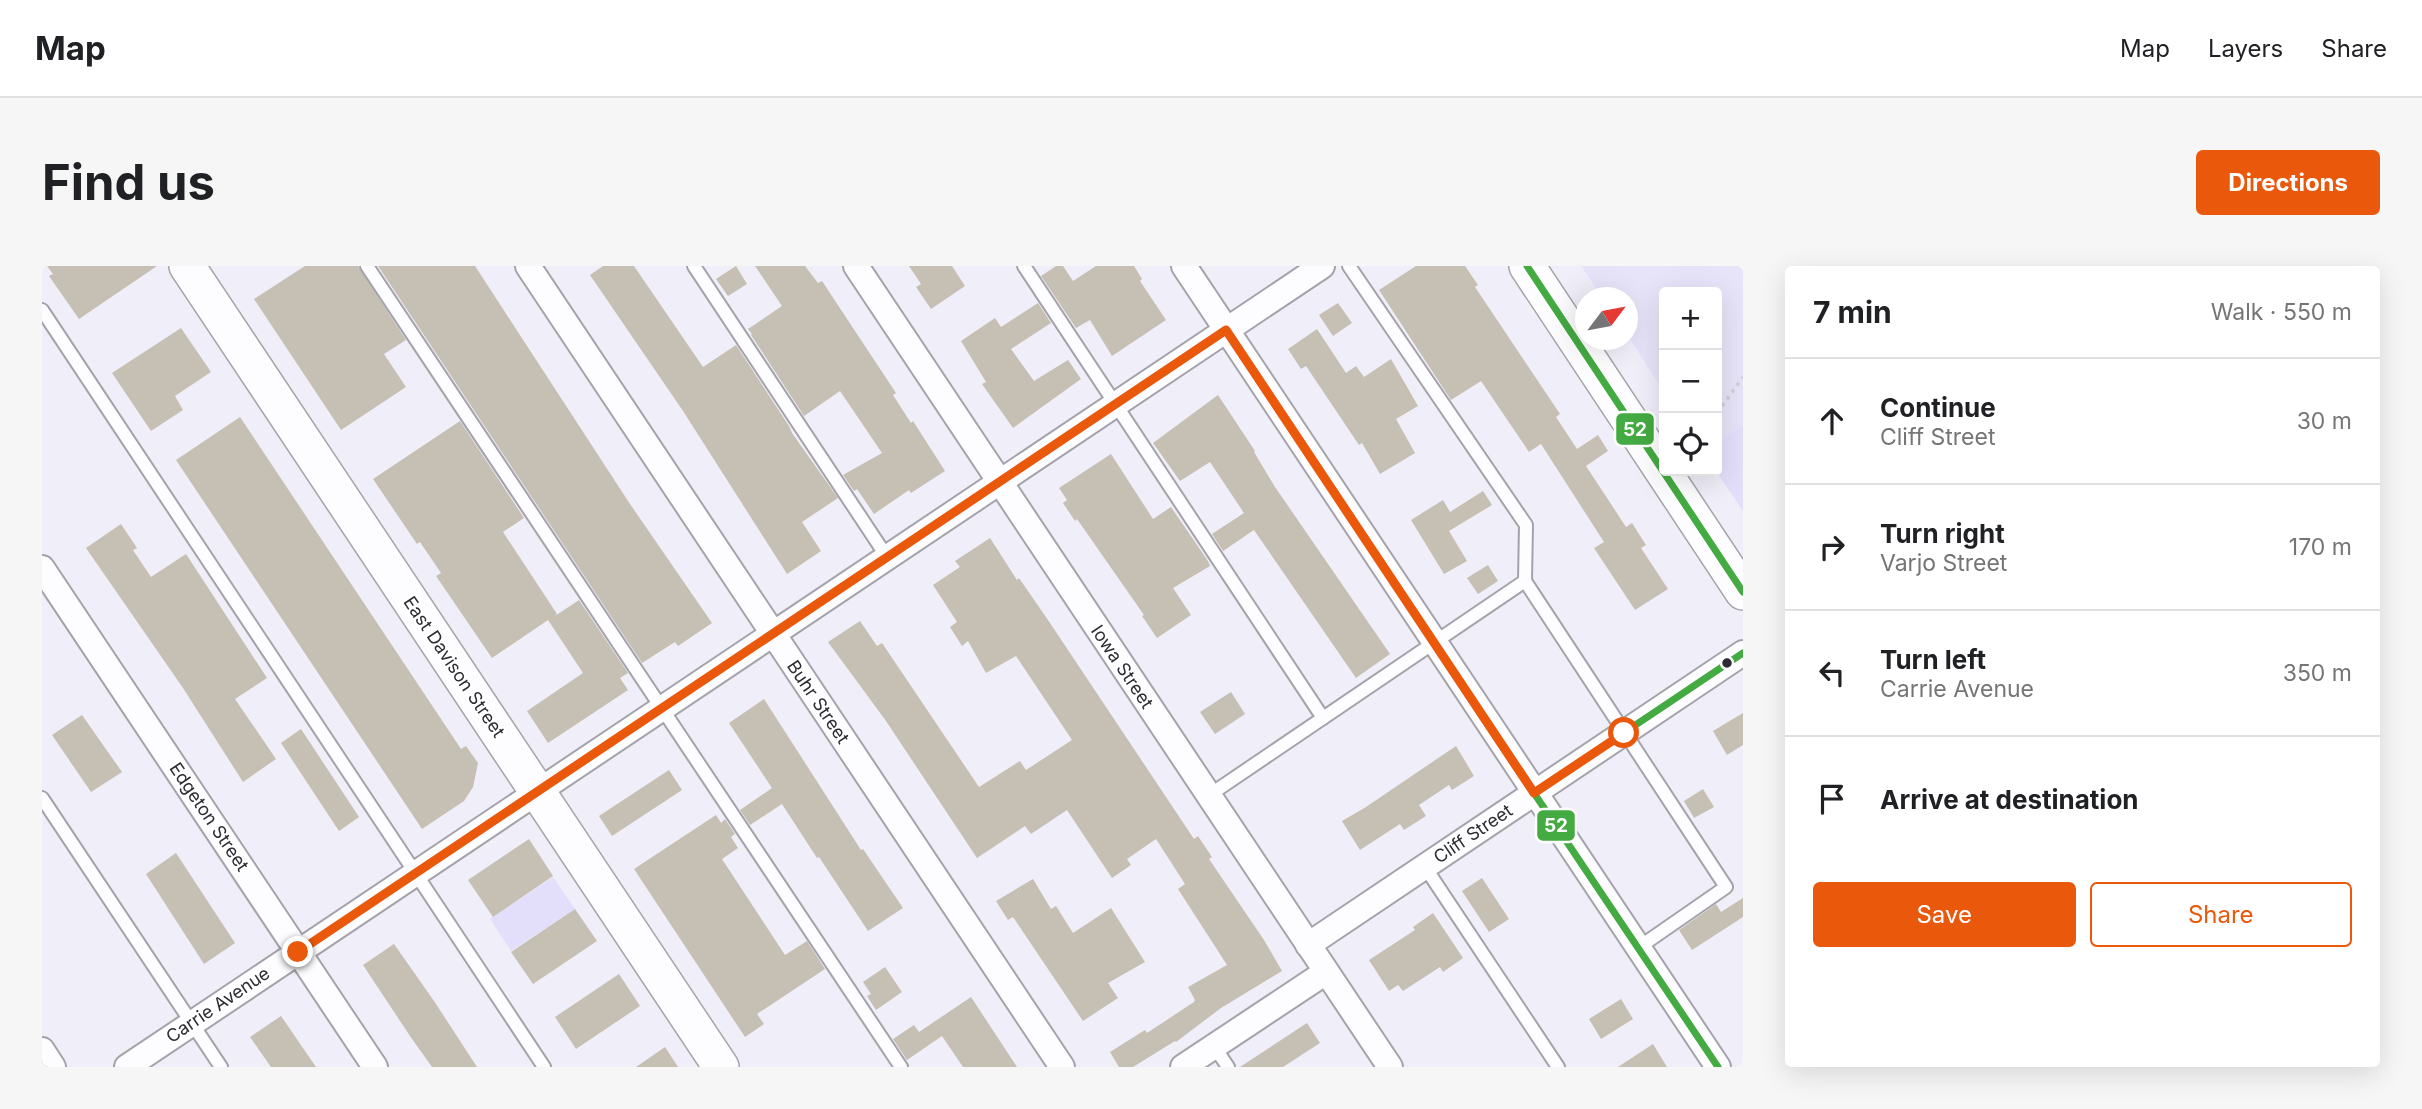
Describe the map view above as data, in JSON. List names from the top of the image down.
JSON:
{
  "streets": {
    "main road": ["East Davison Street"],
    "street": [
      "Iowa Street",
      "Buhr Street",
      "Edgeton Street",
      "Cliff Street",
      "Carrie Avenue"
    ]
  },
  "crossings": [
    ["East Davison Street", "Carrie Avenue"],
    ["Iowa Street", "Cliff Street"],
    ["Iowa Street", "Carrie Avenue"],
    ["Buhr Street", "Carrie Avenue"],
    ["Edgeton Street", "Carrie Avenue"]
  ],
  "lines": ["transit line 52"],
  "north": "top right",
  "page": {
    "header": "Map",
    "nav": ["Map", "Layers", "Share"],
    "buttons": [
      "Directions",
      ["Save", "Share"]
    ],
    "title": "Find us",
    "heading": ["7 min", "Walk · 550 m"],
    "map_buttons": ["+", "−"],
    "list": [
      ["Continue", "Cliff Street", "30 m"],
      ["Turn right", "Varjo Street", "170 m"],
      ["Turn left", "Carrie Avenue", "350 m"],
      "Arrive at destination"
    ]
  }
}
